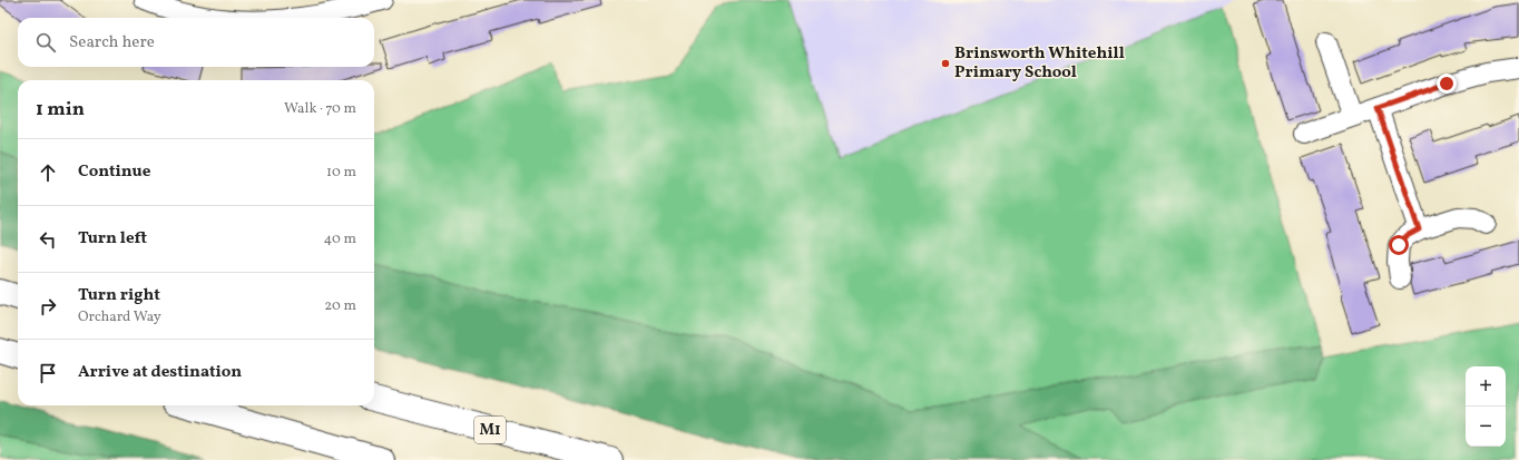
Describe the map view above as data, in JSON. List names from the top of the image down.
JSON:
{
  "streets": {
    "highway": ["M1"]
  },
  "places": ["Brinsworth Whitehill Primary School"],
  "page": {
    "search": "Search here",
    "heading": ["1 min", "Walk · 70 m"],
    "list": [
      ["Continue", "10 m"],
      ["Turn left", "40 m"],
      ["Turn right", "Orchard Way", "20 m"],
      "Arrive at destination"
    ],
    "map_buttons": ["+", "−"]
  }
}
